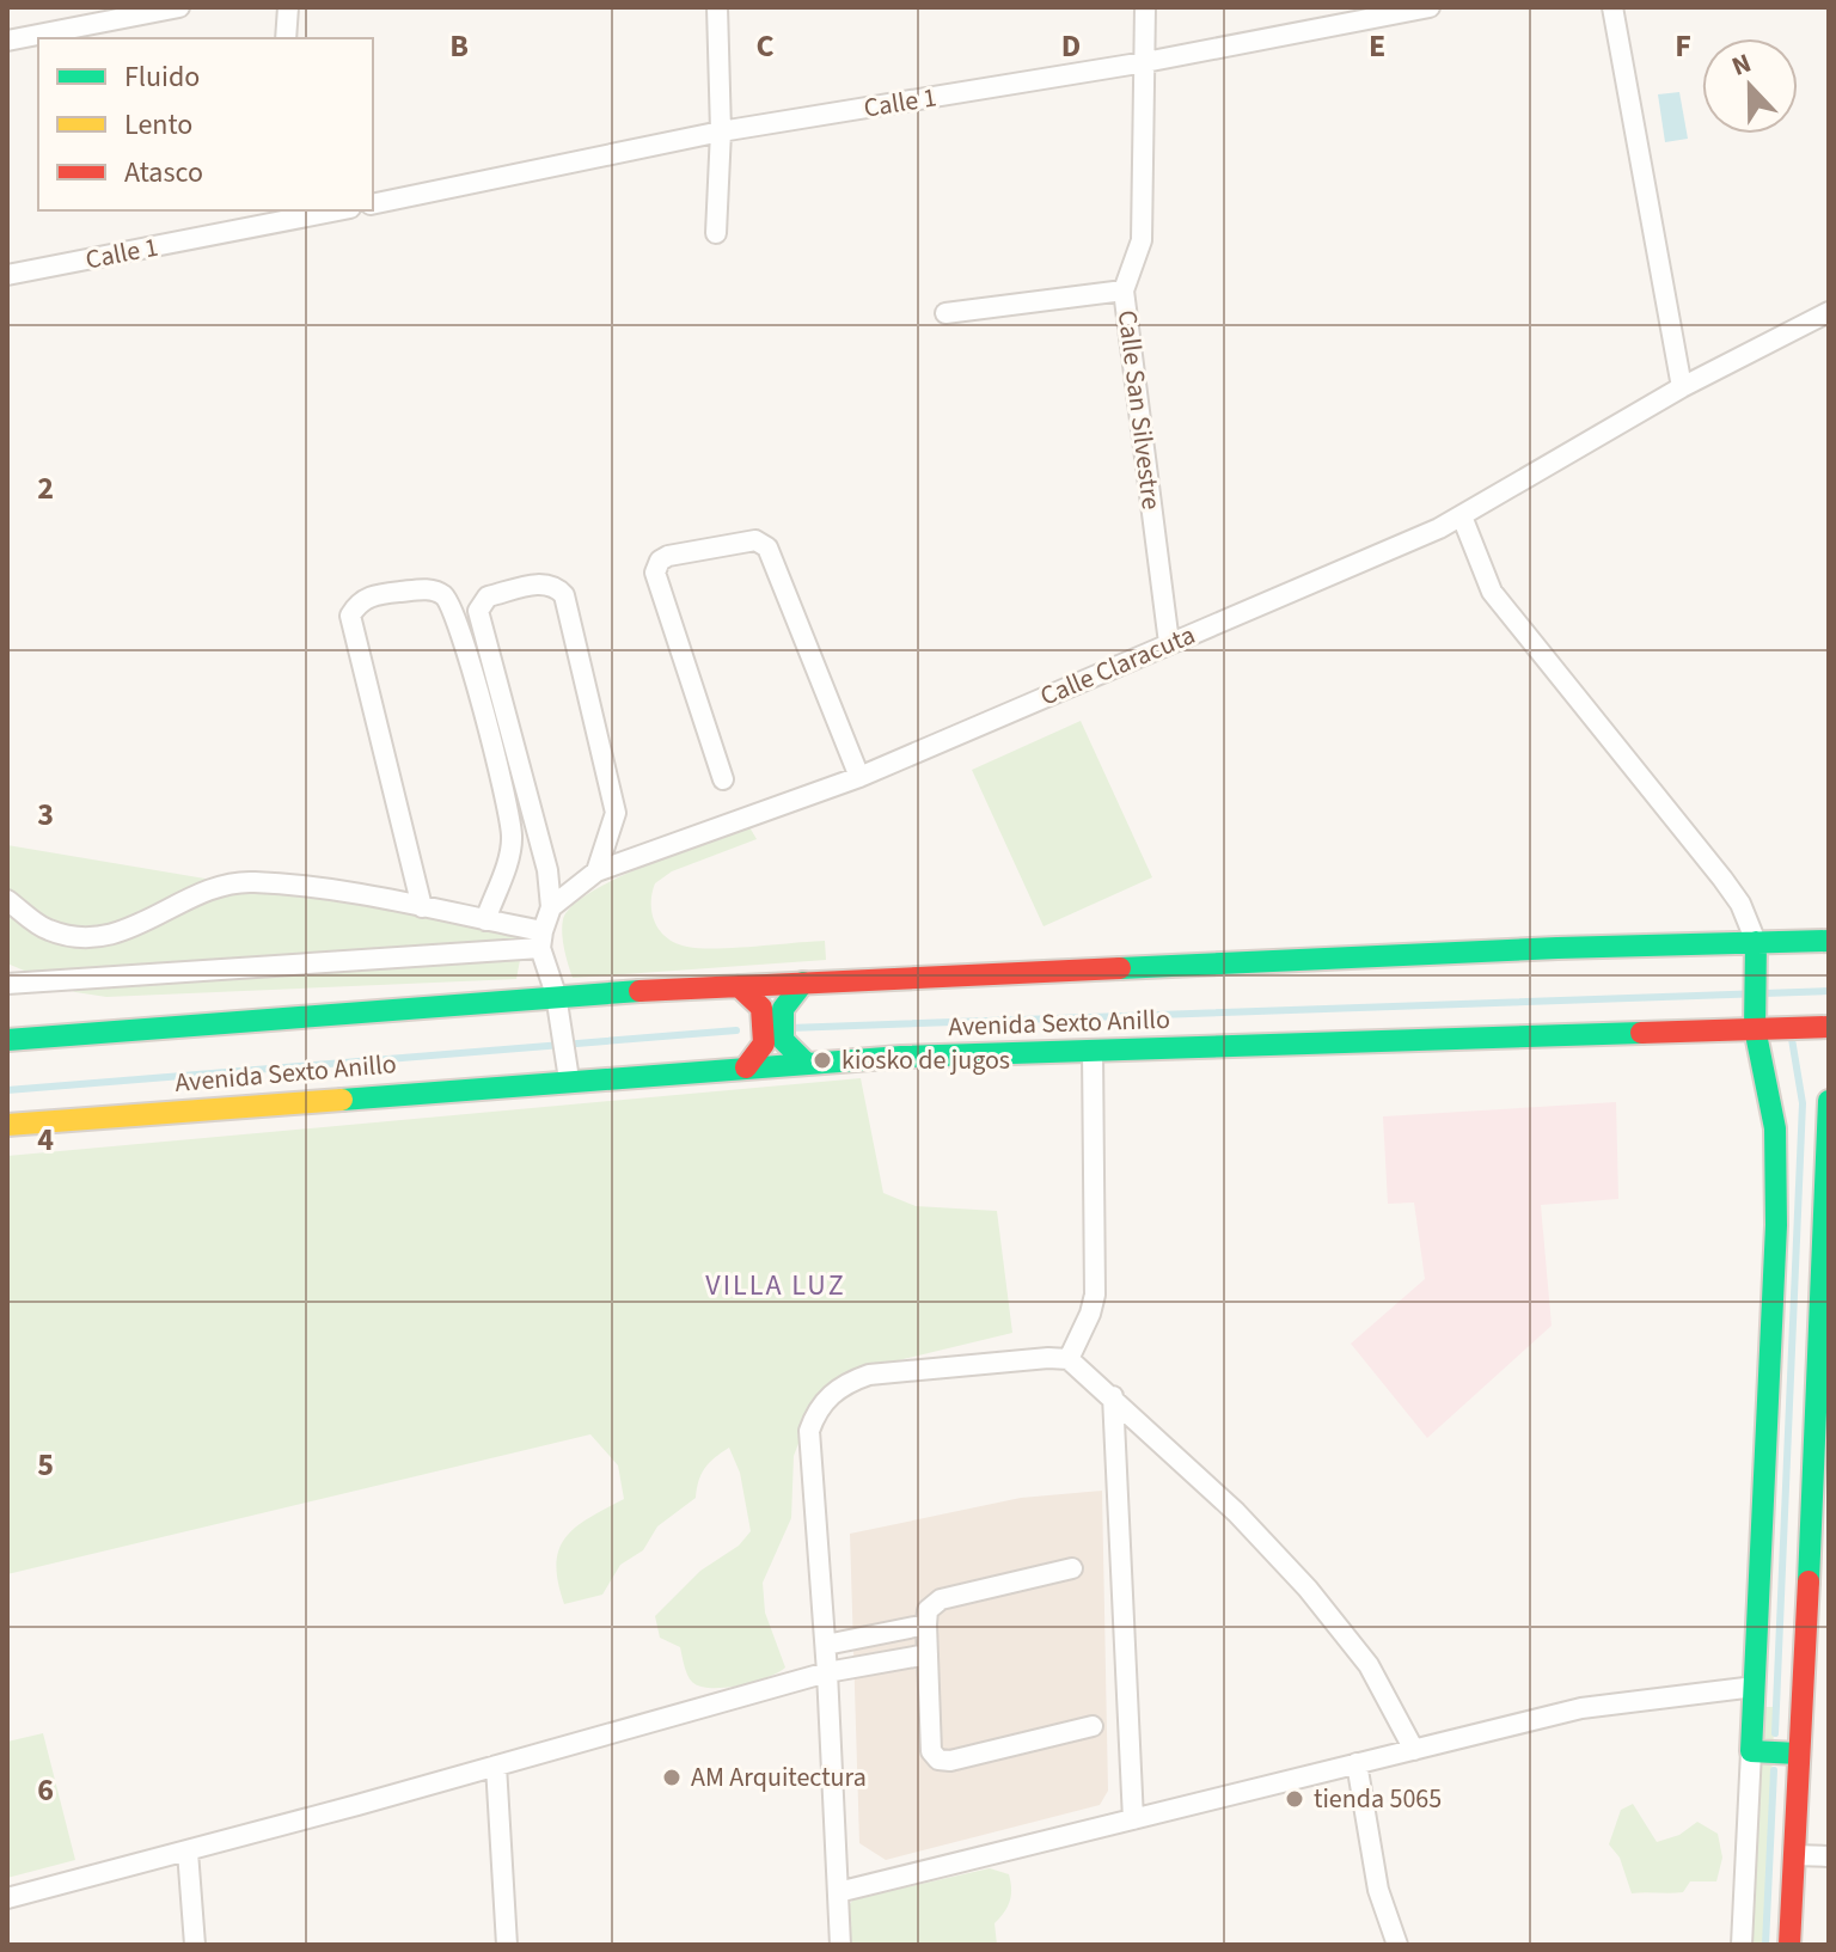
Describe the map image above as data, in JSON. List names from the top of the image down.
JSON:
{
  "streets": {
    "main road": ["Avenida Sexto Anillo"],
    "street": ["Calle 1", "Calle San Silvestre", "Calle Claracuta"]
  },
  "crossings": [
    ["Calle 1", "Calle San Silvestre"],
    ["Calle San Silvestre", "Calle Claracuta"]
  ],
  "districts": ["VILLA LUZ"],
  "places": ["kiosko de jugos", "AM Arquitectura", "tienda 5065"],
  "legend": ["Fluido", "Lento", "Atasco"],
  "north": "top",
  "grid": {
    "columns": [
      "B",
      "C",
      "D",
      "E",
      "F"
    ],
    "rows": [
      "2",
      "3",
      "4",
      "5",
      "6"
    ]
  }
}
